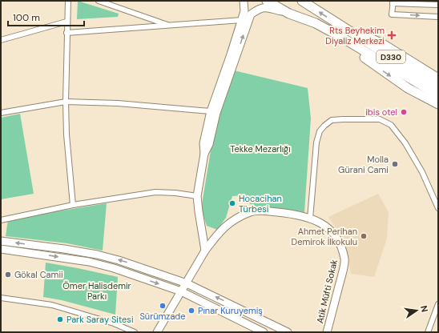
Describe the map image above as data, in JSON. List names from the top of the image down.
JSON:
{
  "streets": {
    "highway": ["D330"],
    "street": ["Atik Müfti Sokak"]
  },
  "parks": ["Tekke Mezarlığı", "Ömer Halisdemir Parkı"],
  "places": {
    "health": ["Rts Beyhekim Diyaliz Merkezi"],
    "other": [
      "ibis otel",
      "Molla Gürani Cami",
      "Hocacihan Türbesi",
      "Ahmet Perihan Demirok İlkokulu",
      "Gökal Camii",
      "Sürümzade",
      "Pınar Kuruyemiş",
      "Park Saray Sitesi"
    ]
  },
  "scale_bar": "100 m",
  "north": "right"
}
